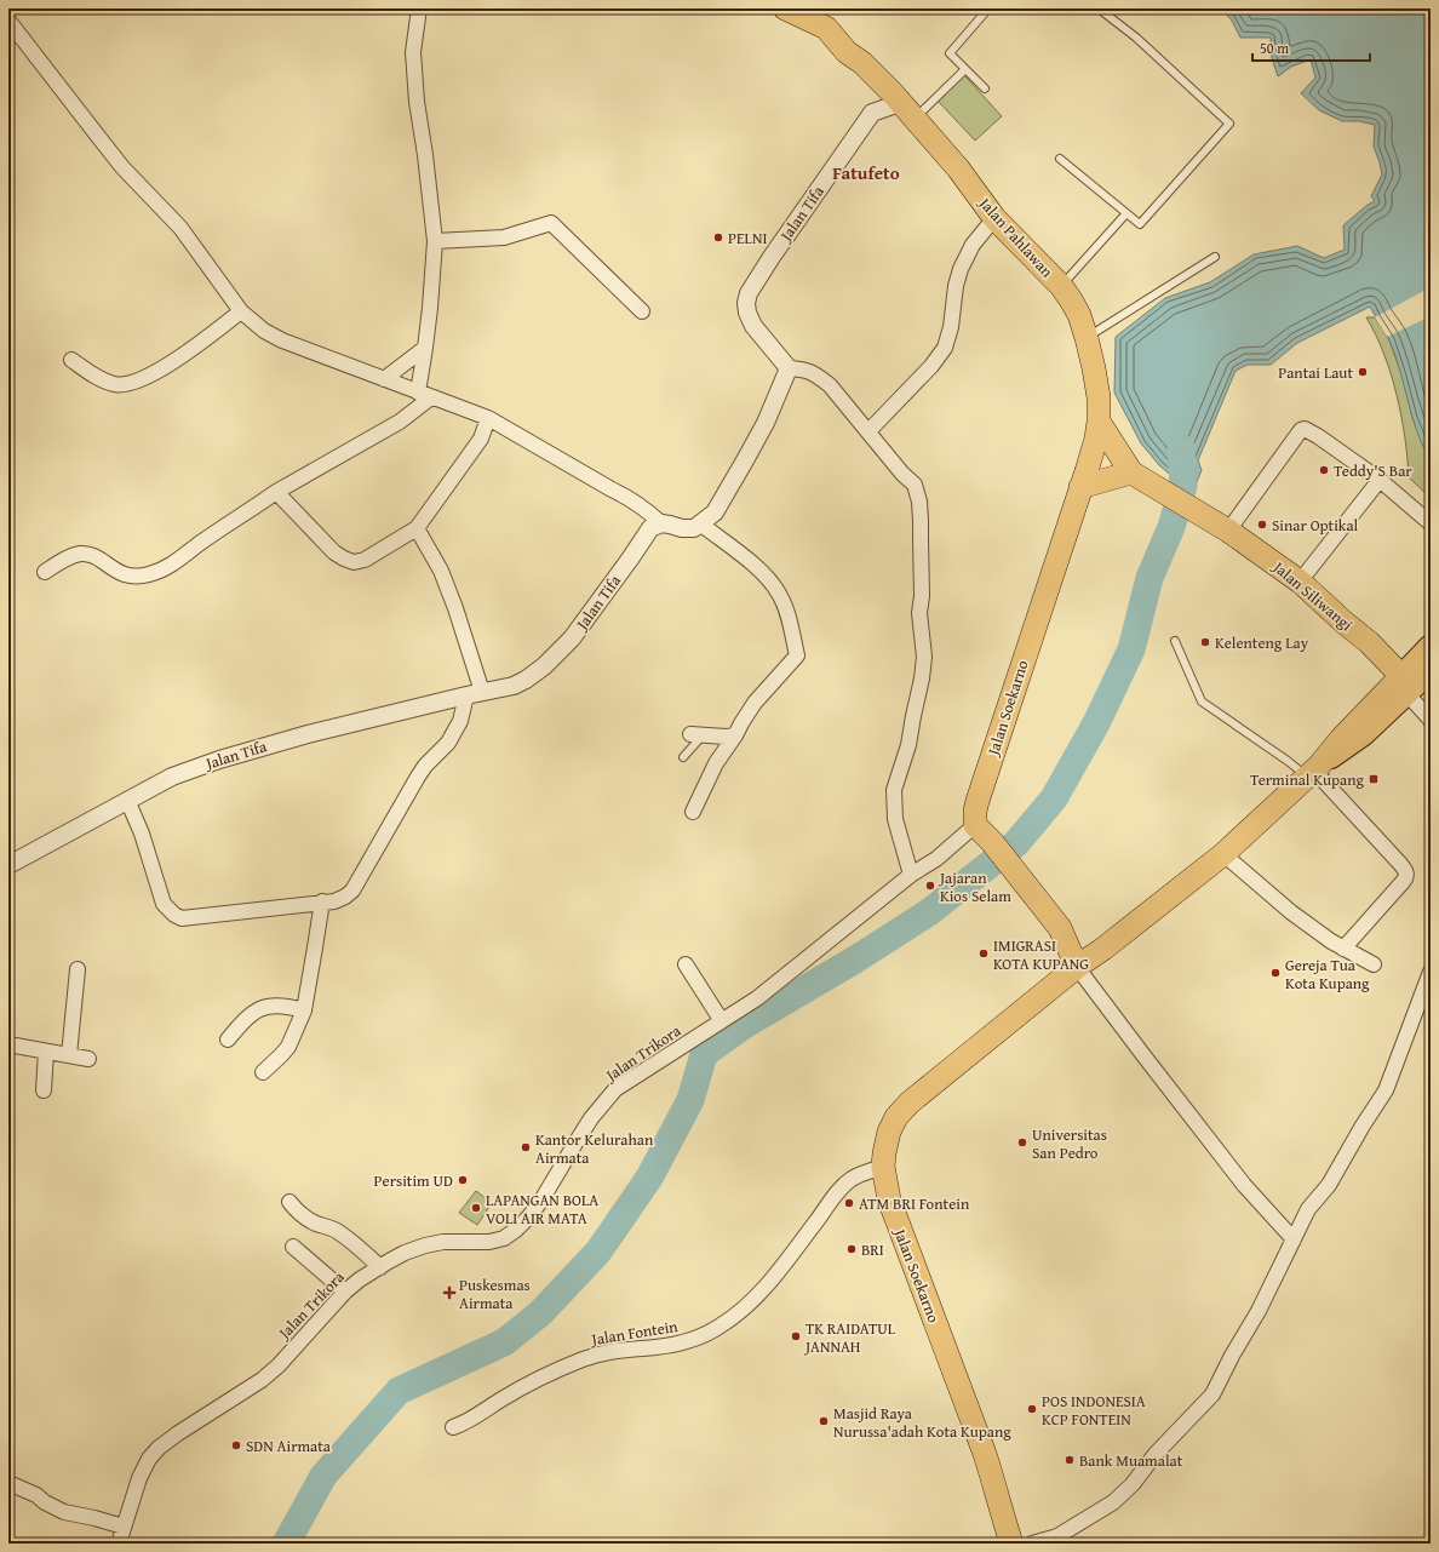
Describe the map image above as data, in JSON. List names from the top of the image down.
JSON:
{
  "streets": {
    "highway": ["Jalan Pahlawan", "Jalan Siliwangi", "Jalan Soekarno"],
    "street": ["Jalan Tifa", "Jalan Trikora", "Jalan Fontein"]
  },
  "crossings": [
    ["Jalan Tifa", "Jalan Pahlawan"],
    ["Jalan Pahlawan", "Jalan Soekarno"],
    ["Jalan Siliwangi", "Jalan Soekarno"],
    ["Jalan Soekarno", "Jalan Trikora"],
    ["Jalan Soekarno", "Jalan Fontein"]
  ],
  "districts": ["Fatufeto"],
  "places": {
    "other": [
      "PELNI",
      "Pantai Laut",
      "Teddy'S Bar",
      "Sinar Optikal",
      "Kelenteng Lay",
      "Jajaran Kios Selam",
      "IMIGRASI KOTA KUPANG",
      "Gereja Tua Kota Kupang",
      "Universitas San Pedro",
      "Kantor Kelurahan Airmata",
      "Persitim UD",
      "ATM BRI Fontein",
      "LAPANGAN BOLA VOLI AIR MATA",
      "BRI",
      "TK RAIDATUL JANNAH",
      "POS INDONESIA KCP FONTEIN",
      "Masjid Raya Nurussa'adah Kota Kupang",
      "SDN Airmata",
      "Bank Muamalat"
    ],
    "transit": ["Terminal Kupang"],
    "health": ["Puskesmas Airmata"]
  },
  "scale_bar": "50 m"
}
